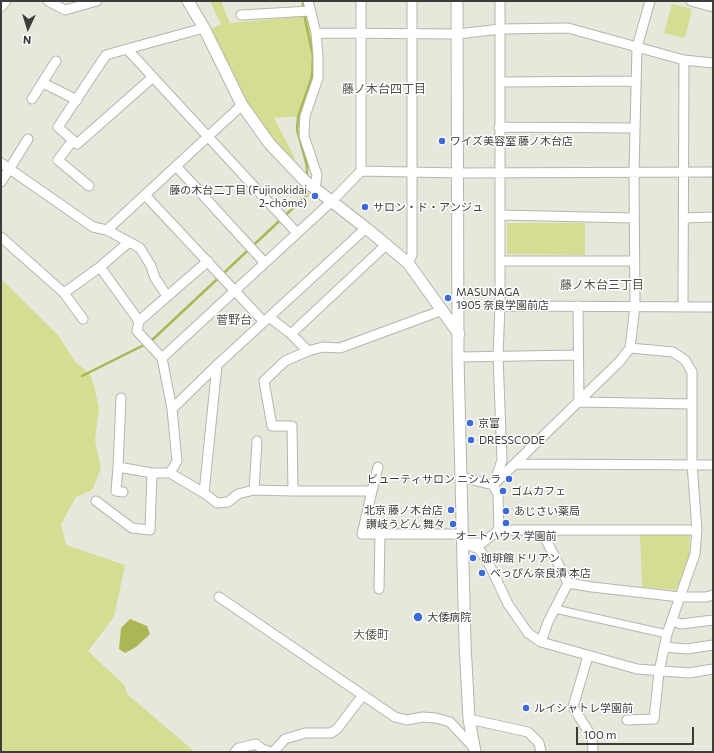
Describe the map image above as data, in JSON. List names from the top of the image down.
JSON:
{
  "districts": [
    "藤ノ木台四丁目",
    "藤ノ木台三丁目",
    "菅野台",
    "大倭町"
  ],
  "places": [
    "ワイズ美容室 藤ノ木台店",
    "藤の木台二丁目 (Fujinokidai 2-chōme)",
    "サロン・ド・アンジュ",
    "MASUNAGA 1905 奈良学園前店",
    "京富",
    "DRESSCODE",
    "ビューティサロン ニシムラ",
    "ゴムカフェ",
    "北京 藤ノ木台店",
    "あじさい薬局",
    "オートハウス 学園前",
    "讃岐うどん 舞々",
    "珈琲館 ドリアン",
    "べっぴん奈良漬 本店",
    "大倭病院",
    "ルイシャトレ学園前"
  ],
  "scale_bar": "100 m",
  "north": "bottom"
}
